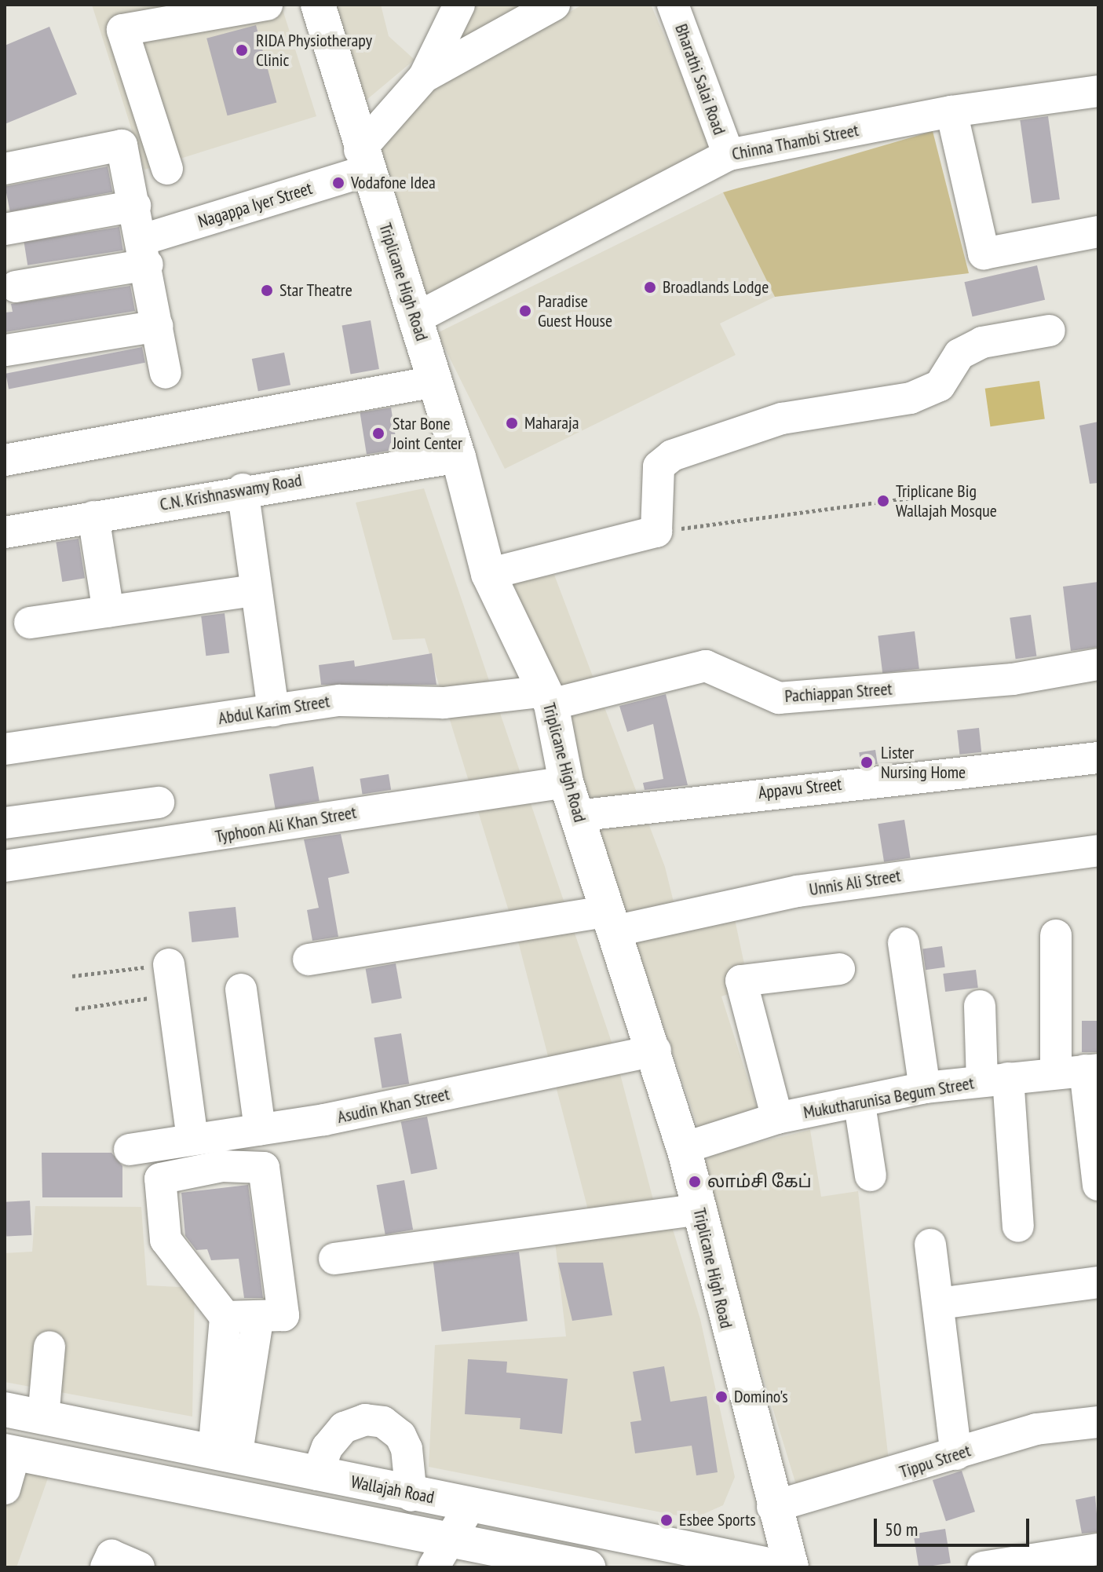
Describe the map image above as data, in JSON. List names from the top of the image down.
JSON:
{
  "streets": {
    "main road": ["Triplicane High Road", "Wallajah Road"],
    "street": [
      "Bharathi Salai Road",
      "Chinna Thambi Street",
      "Nagappa Iyer Street",
      "C.N. Krishnaswamy Road",
      "Pachiappan Street",
      "Abdul Karim Street",
      "Appavu Street",
      "Typhoon Ali Khan Street",
      "Unnis Ali Street",
      "Mukutharunisa Begum Street",
      "Asudin Khan Street",
      "Tippu Street"
    ]
  },
  "crossings": [
    ["Bharathi Salai Road", "Chinna Thambi Street"],
    ["Chinna Thambi Street", "Triplicane High Road"],
    ["Nagappa Iyer Street", "Triplicane High Road"],
    ["Triplicane High Road", "C.N. Krishnaswamy Road"],
    ["Triplicane High Road", "Pachiappan Street"],
    ["Triplicane High Road", "Abdul Karim Street"],
    ["Triplicane High Road", "Appavu Street"],
    ["Triplicane High Road", "Typhoon Ali Khan Street"],
    ["Triplicane High Road", "Unnis Ali Street"],
    ["Triplicane High Road", "Mukutharunisa Begum Street"],
    ["Triplicane High Road", "Asudin Khan Street"],
    ["Triplicane High Road", "Tippu Street"],
    ["Pachiappan Street", "Abdul Karim Street"]
  ],
  "places": [
    "RIDA Physiotherapy Clinic",
    "Vodafone Idea",
    "Broadlands Lodge",
    "Star Theatre",
    "Paradise Guest House",
    "Maharaja",
    "Star Bone Joint Center",
    "Triplicane Big Wallajah Mosque",
    "Lister Nursing Home",
    "லாம்சி கேப்",
    "Domino's",
    "Esbee Sports"
  ],
  "scale_bar": "50 m"
}
